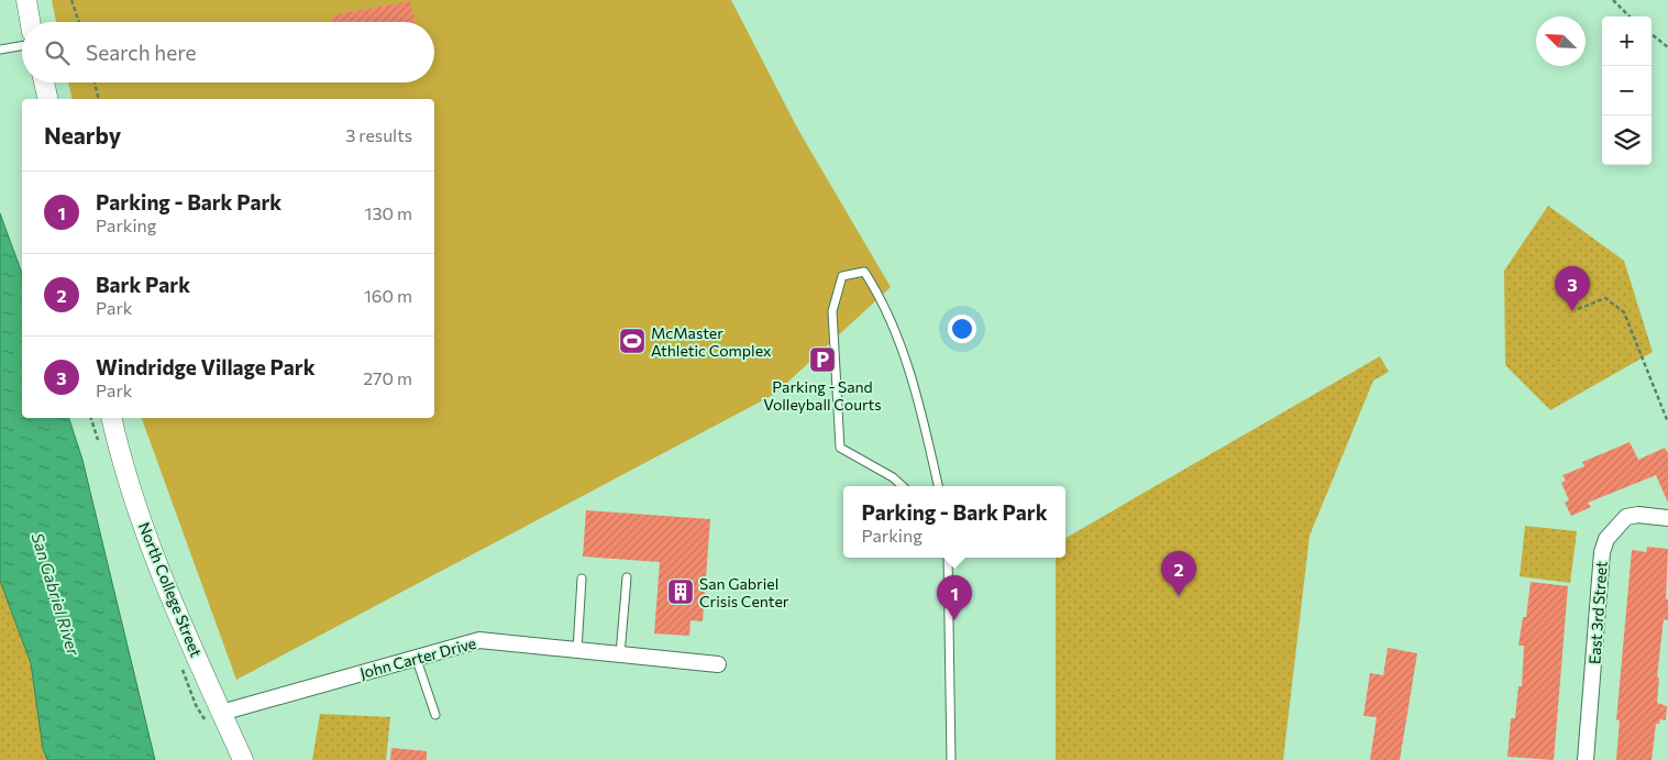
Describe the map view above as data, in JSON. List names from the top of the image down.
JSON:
{
  "streets": {
    "street": ["North College Street", "East 3rd Street", "John Carter Drive"]
  },
  "crossings": [
    ["North College Street", "John Carter Drive"]
  ],
  "water": ["San Gabriel River"],
  "places": {
    "sports": ["McMaster Athletic Complex"],
    "parking": ["Parking - Sand Volleyball Courts"],
    "building": ["San Gabriel Crisis Center"]
  },
  "north": "top left",
  "page": {
    "map_buttons": ["+", "−"],
    "search": "Search here",
    "heading": ["Nearby", "3 results"],
    "list": [
      {
        "mark": "1",
        "name": "Parking - Bark Park",
        "note": "Parking",
        "value": "130 m"
      },
      {
        "mark": "2",
        "name": "Bark Park",
        "note": "Park",
        "value": "160 m"
      },
      {
        "mark": "3",
        "name": "Windridge Village Park",
        "note": "Park",
        "value": "270 m"
      }
    ],
    "pins": ["3", "2", "1"],
    "popup": ["Parking - Bark Park", "Parking"]
  }
}
